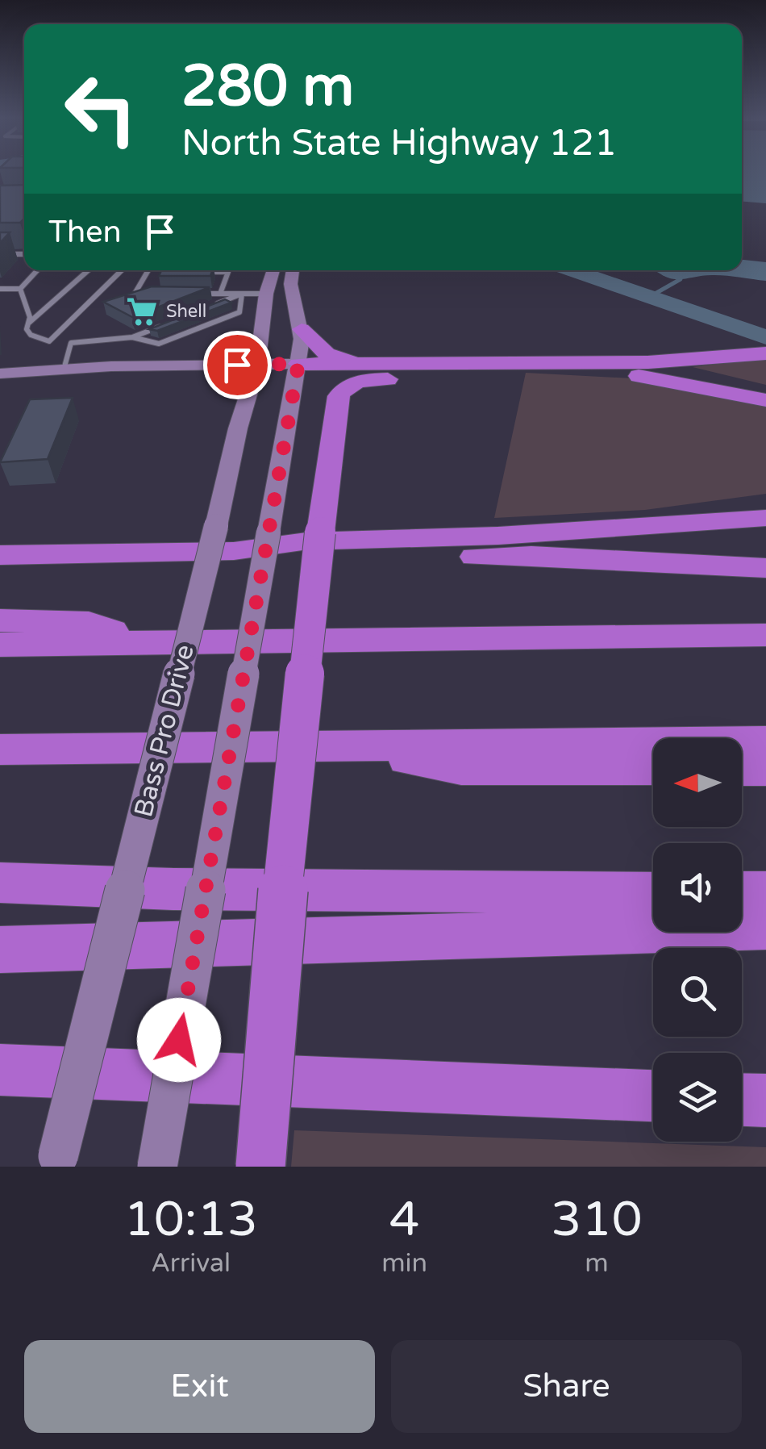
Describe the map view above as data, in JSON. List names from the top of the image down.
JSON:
{
  "streets": {
    "main road": ["Bass Pro Drive"]
  },
  "places": {
    "supermarket": ["Shell"]
  },
  "north": "left",
  "page": {
    "turn": ["280 m", "North State Highway 121"],
    "then": "Then",
    "eta": [
      "10:13",
      "Arrival",
      "4",
      "min",
      "310",
      "m"
    ],
    "buttons": ["Exit", "Share"]
  }
}
